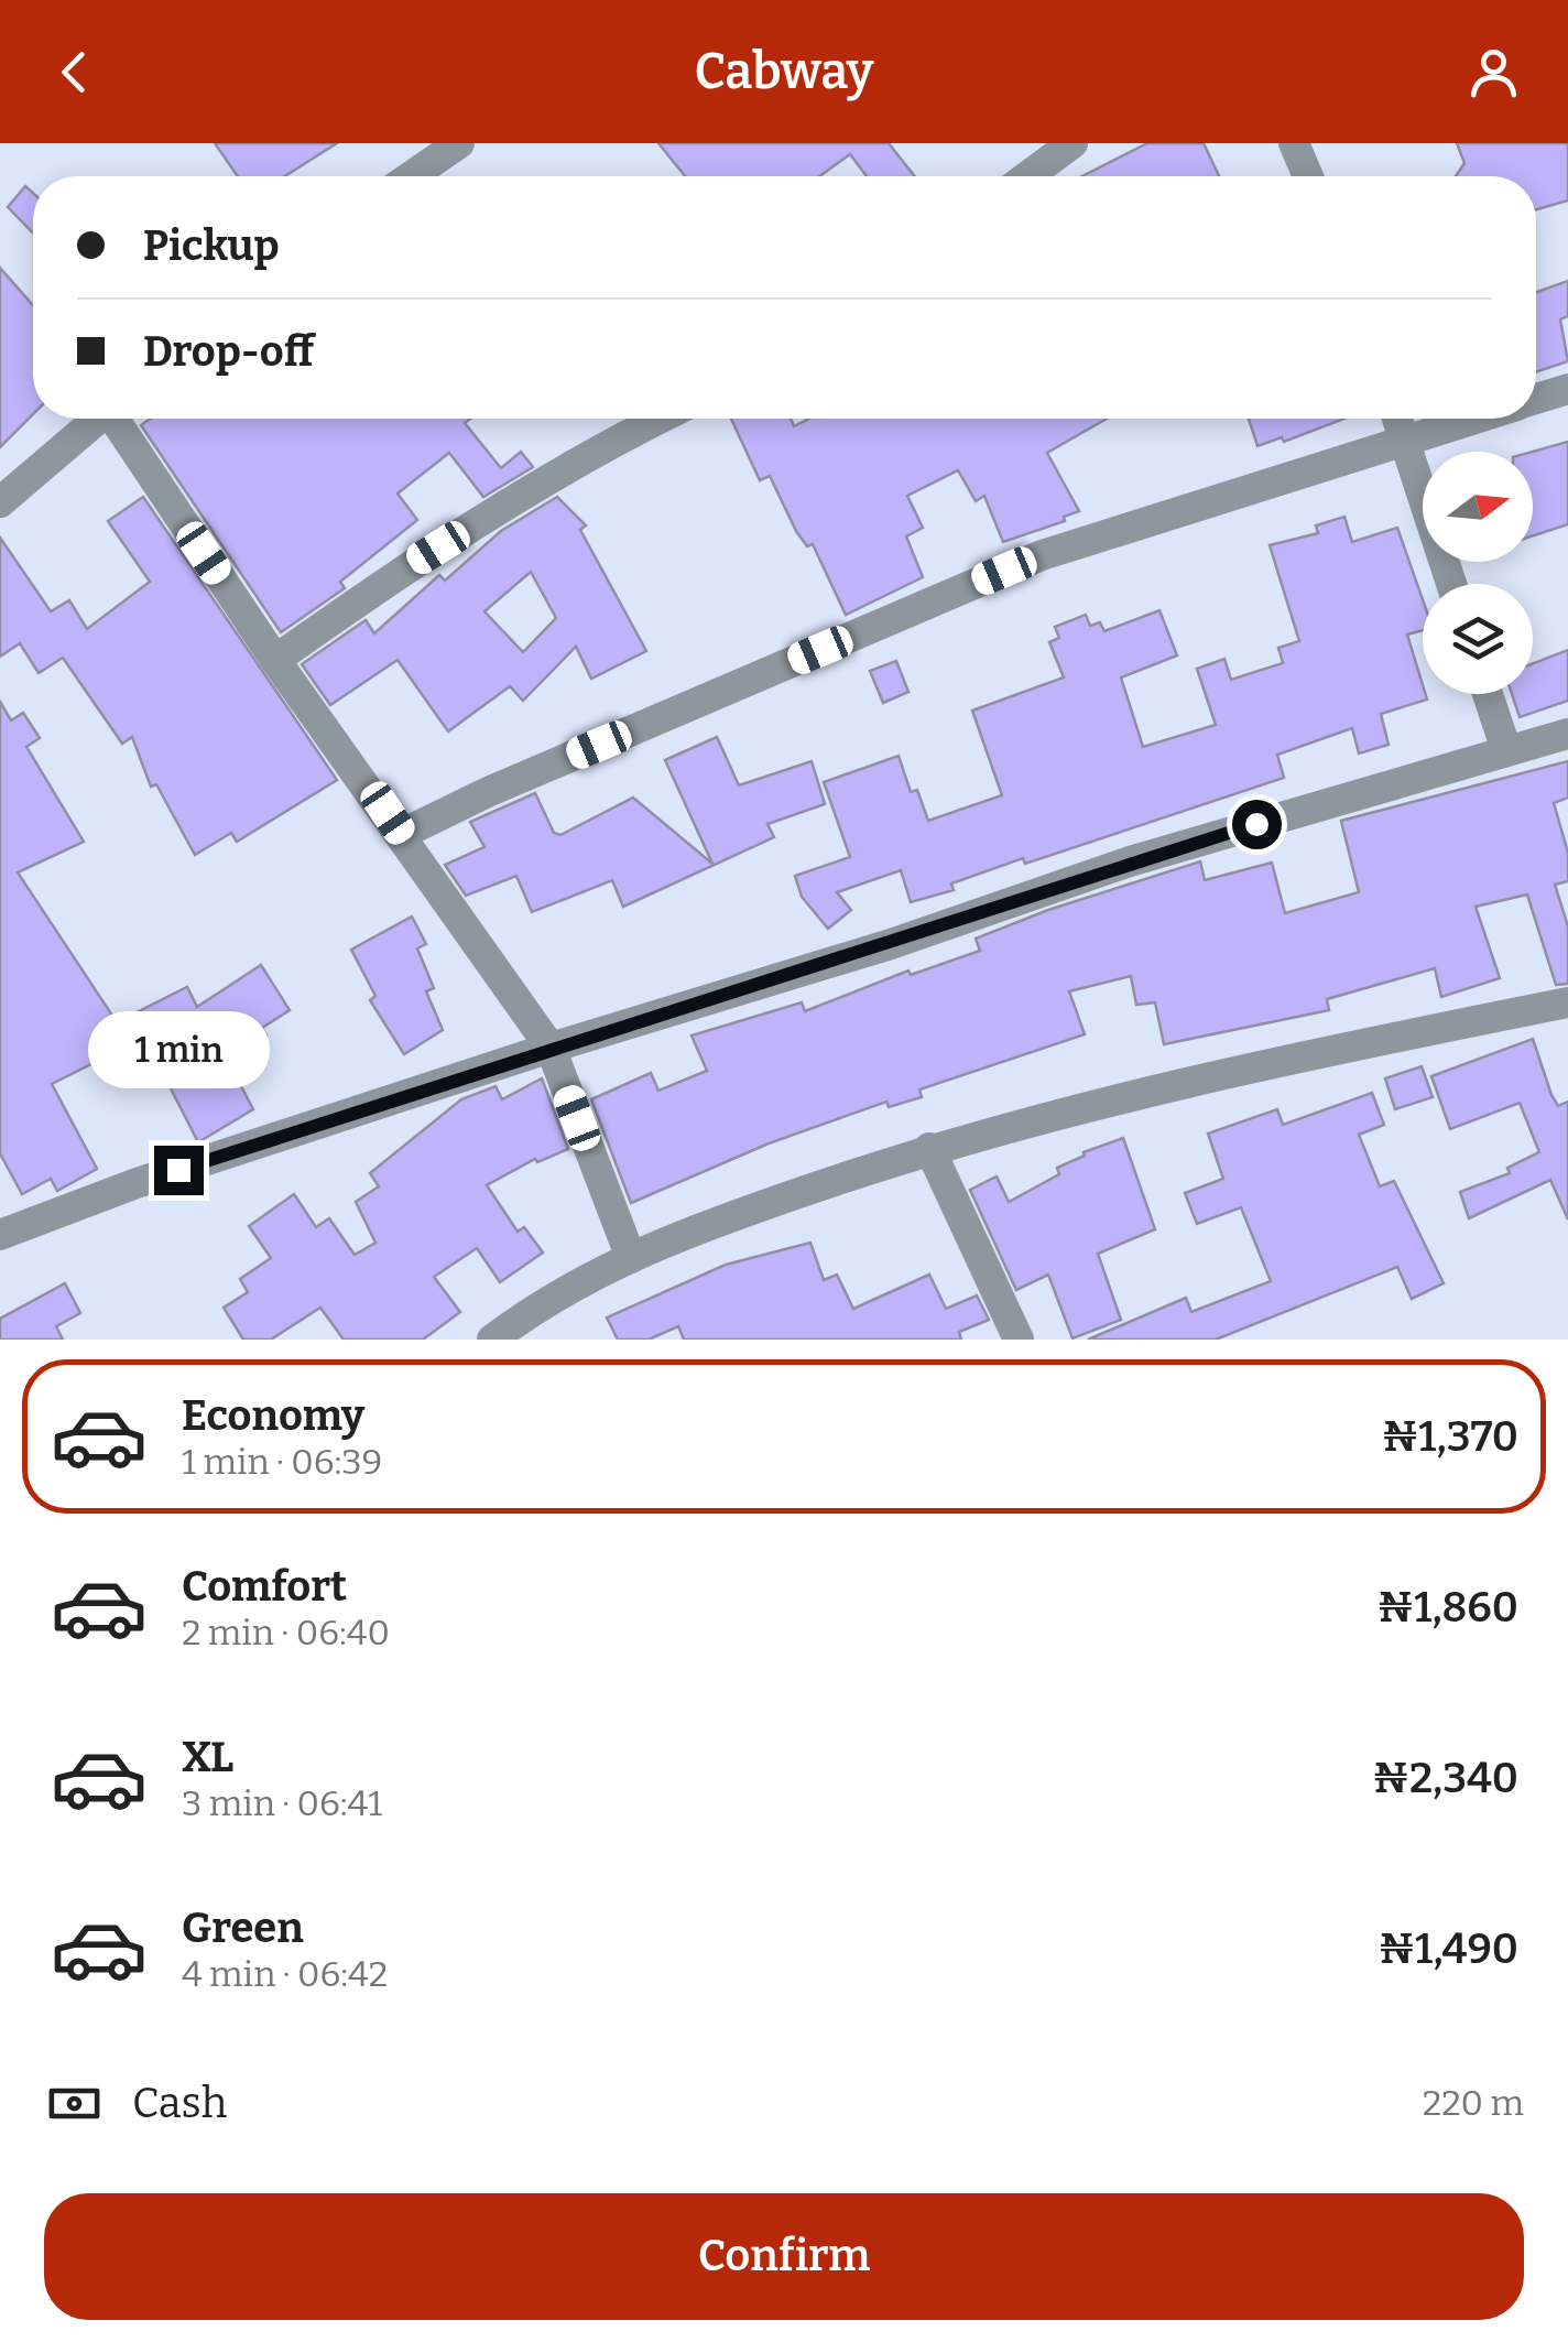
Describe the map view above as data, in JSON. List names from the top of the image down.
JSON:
{
  "north": "right",
  "page": {
    "header": "Cabway",
    "banner": ["Pickup", "Drop-off"],
    "bubble": "1 min",
    "list": [
      {
        "name": "Economy",
        "note": "1 min · 06:39",
        "value": "₦1,370"
      },
      {
        "name": "Comfort",
        "note": "2 min · 06:40",
        "value": "₦1,860"
      },
      {
        "name": "XL",
        "note": "3 min · 06:41",
        "value": "₦2,340"
      },
      {
        "name": "Green",
        "note": "4 min · 06:42",
        "value": "₦1,490"
      }
    ],
    "pay": ["Cash", "220 m"],
    "buttons": "Confirm"
  }
}
